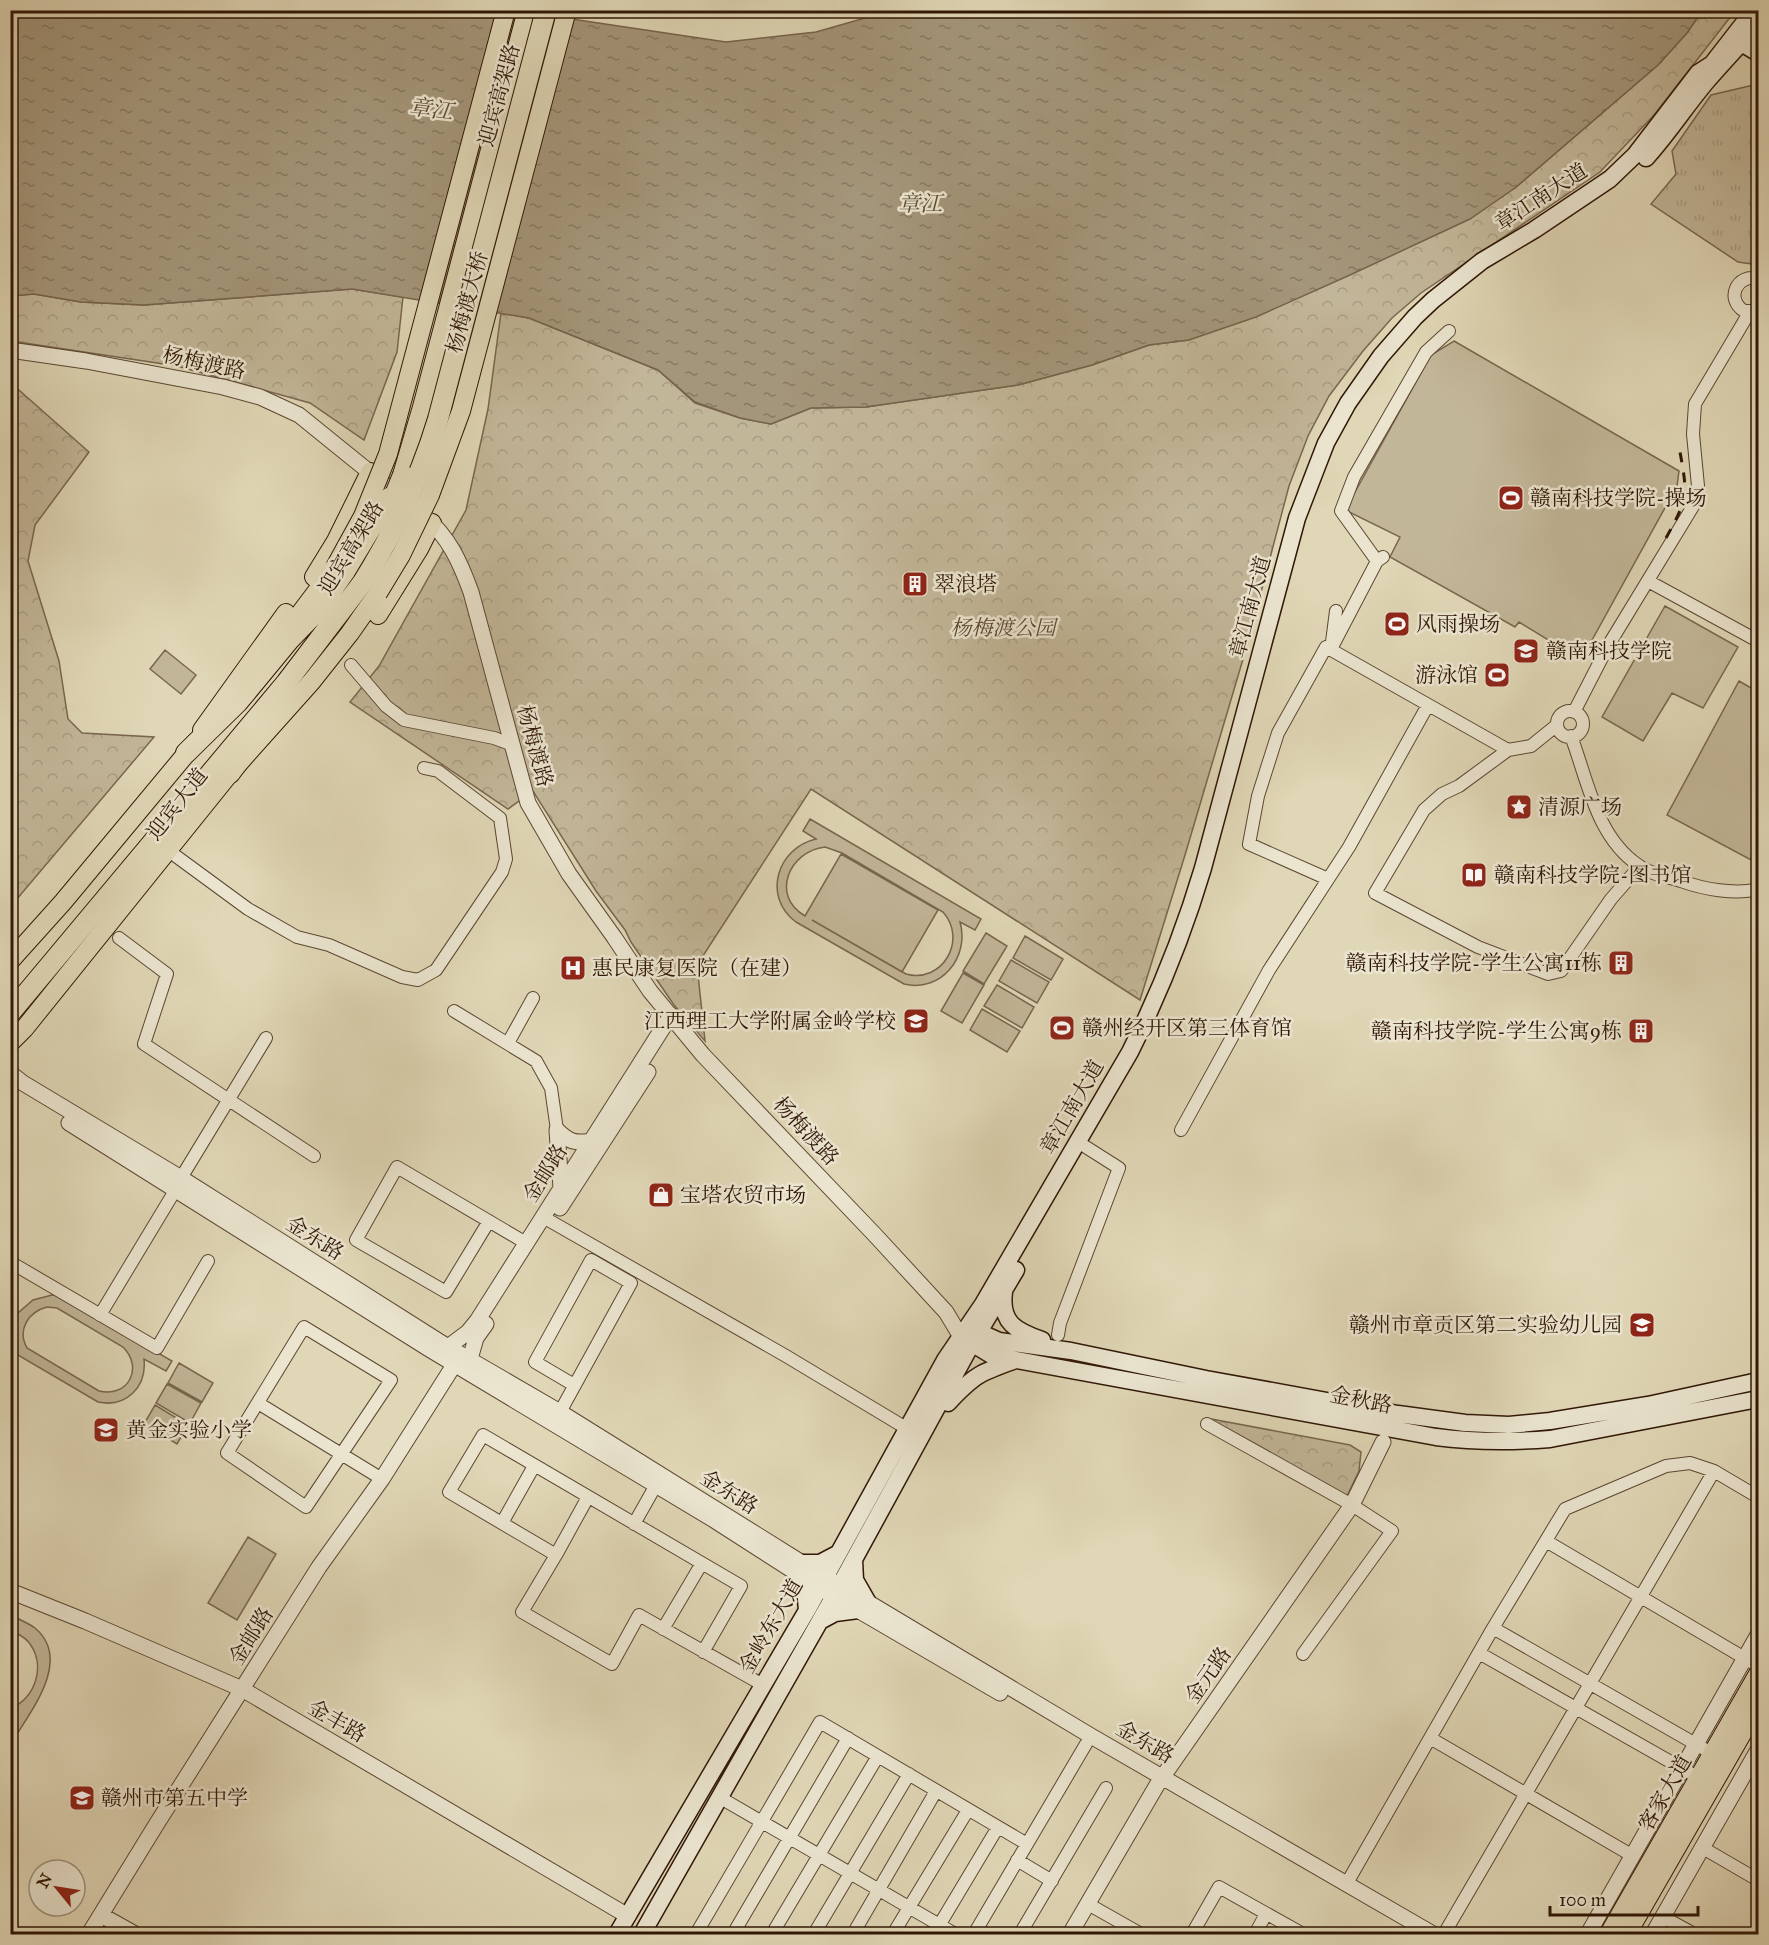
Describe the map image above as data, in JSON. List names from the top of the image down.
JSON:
{
  "streets": {
    "highway": ["迎宾高架路"],
    "main road": [
      "章江南大道",
      "杨梅渡大桥",
      "迎宾大道",
      "金秋路",
      "金岭东大道",
      "客家大道"
    ],
    "street": [
      "杨梅渡路",
      "金邮路",
      "金东路",
      "金元路",
      "金丰路"
    ]
  },
  "crossings": [
    ["迎宾高架路", "杨梅渡大桥"],
    ["迎宾高架路", "迎宾大道"],
    ["章江南大道", "杨梅渡路"],
    ["章江南大道", "金秋路"],
    ["章江南大道", "金岭东大道"],
    ["杨梅渡大桥", "迎宾大道"],
    ["杨梅渡路", "迎宾大道"],
    ["杨梅渡路", "金邮路"],
    ["杨梅渡路", "金秋路"],
    ["杨梅渡路", "金岭东大道"],
    ["金邮路", "金东路"],
    ["金邮路", "金丰路"],
    ["金东路", "金岭东大道"],
    ["金东路", "金元路"],
    ["金秋路", "金岭东大道"],
    ["金岭东大道", "金丰路"]
  ],
  "water": ["章江"],
  "parks": ["杨梅渡公园"],
  "places": {
    "sports": [
      "赣南科技学院-操场",
      "风雨操场",
      "游泳馆",
      "赣州经开区第三体育馆"
    ],
    "building": ["翠浪塔", "赣南科技学院-学生公寓11栋", "赣南科技学院-学生公寓9栋"],
    "school or university": [
      "赣南科技学院",
      "江西理工大学附属金岭学校",
      "赣州市章贡区第二实验幼儿园",
      "黄金实验小学",
      "赣州市第五中学"
    ],
    "place": ["清源广场"],
    "library": ["赣南科技学院-图书馆"],
    "hospital": ["惠民康复医院（在建）"],
    "shop": ["宝塔农贸市场"]
  },
  "scale_bar": "100 m",
  "north": "top left"
}
